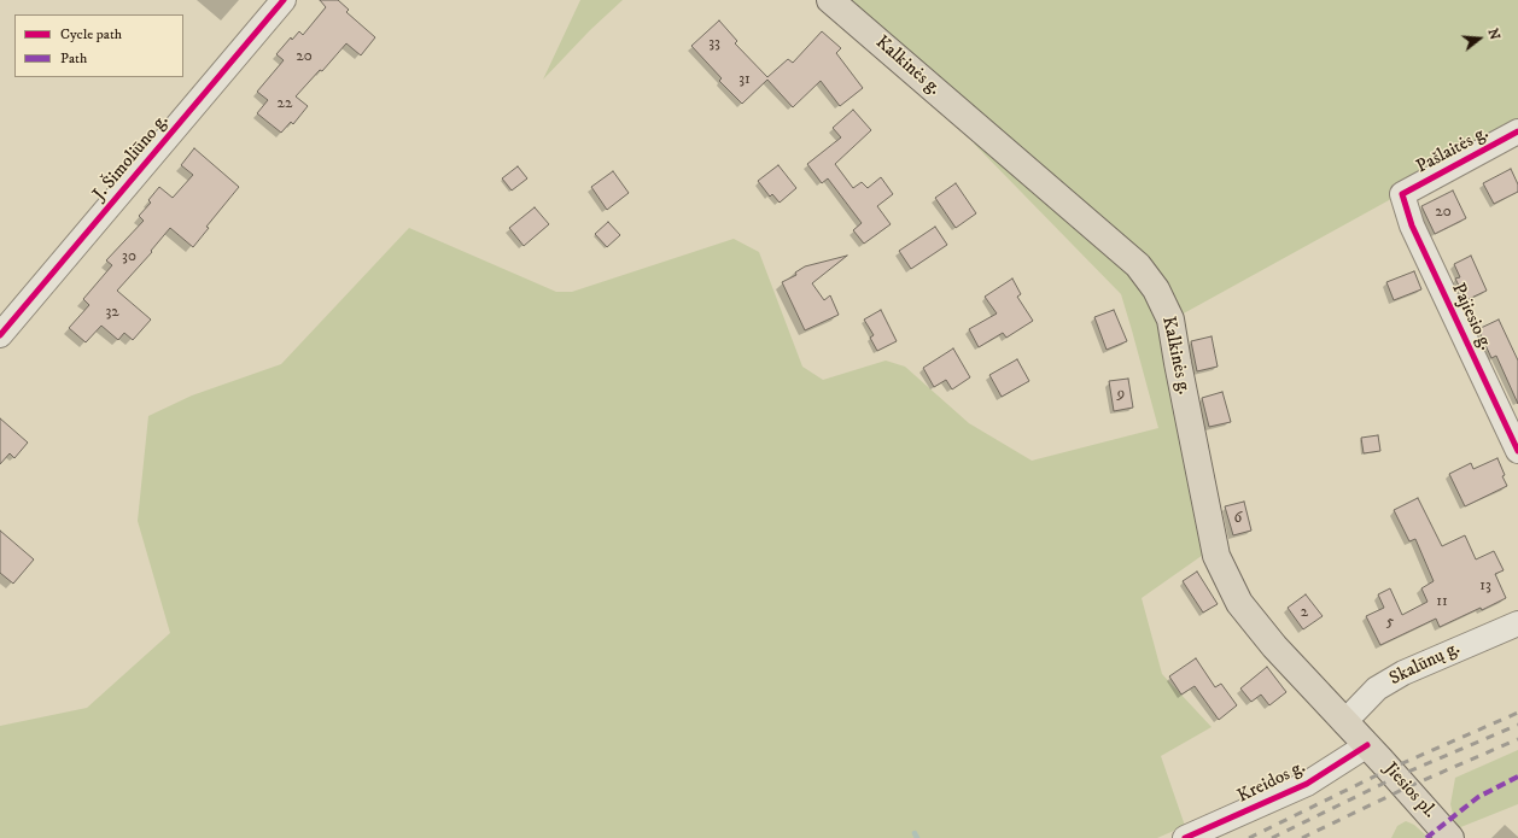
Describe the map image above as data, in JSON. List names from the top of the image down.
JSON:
{
  "streets": {
    "main road": ["Kalkinės g.", "Jiesios pl."],
    "street": [
      "Pašlaitės g.",
      "J. Šimoliūno g.",
      "Pajiesio g.",
      "Skalūnų g.",
      "Kreidos g."
    ]
  },
  "crossings": [
    ["Kalkinės g.", "Skalūnų g."],
    ["Kalkinės g.", "Kreidos g."],
    ["Kalkinės g.", "Jiesios pl."],
    ["Pašlaitės g.", "Pajiesio g."],
    ["Kreidos g.", "Jiesios pl."]
  ],
  "house_numbers": [
    "33",
    "20",
    "31",
    "22",
    "20",
    "30",
    "32",
    "9",
    "6",
    "13",
    "11",
    "2",
    "5"
  ],
  "legend": ["Cycle path", "Path"],
  "north": "right"
}
